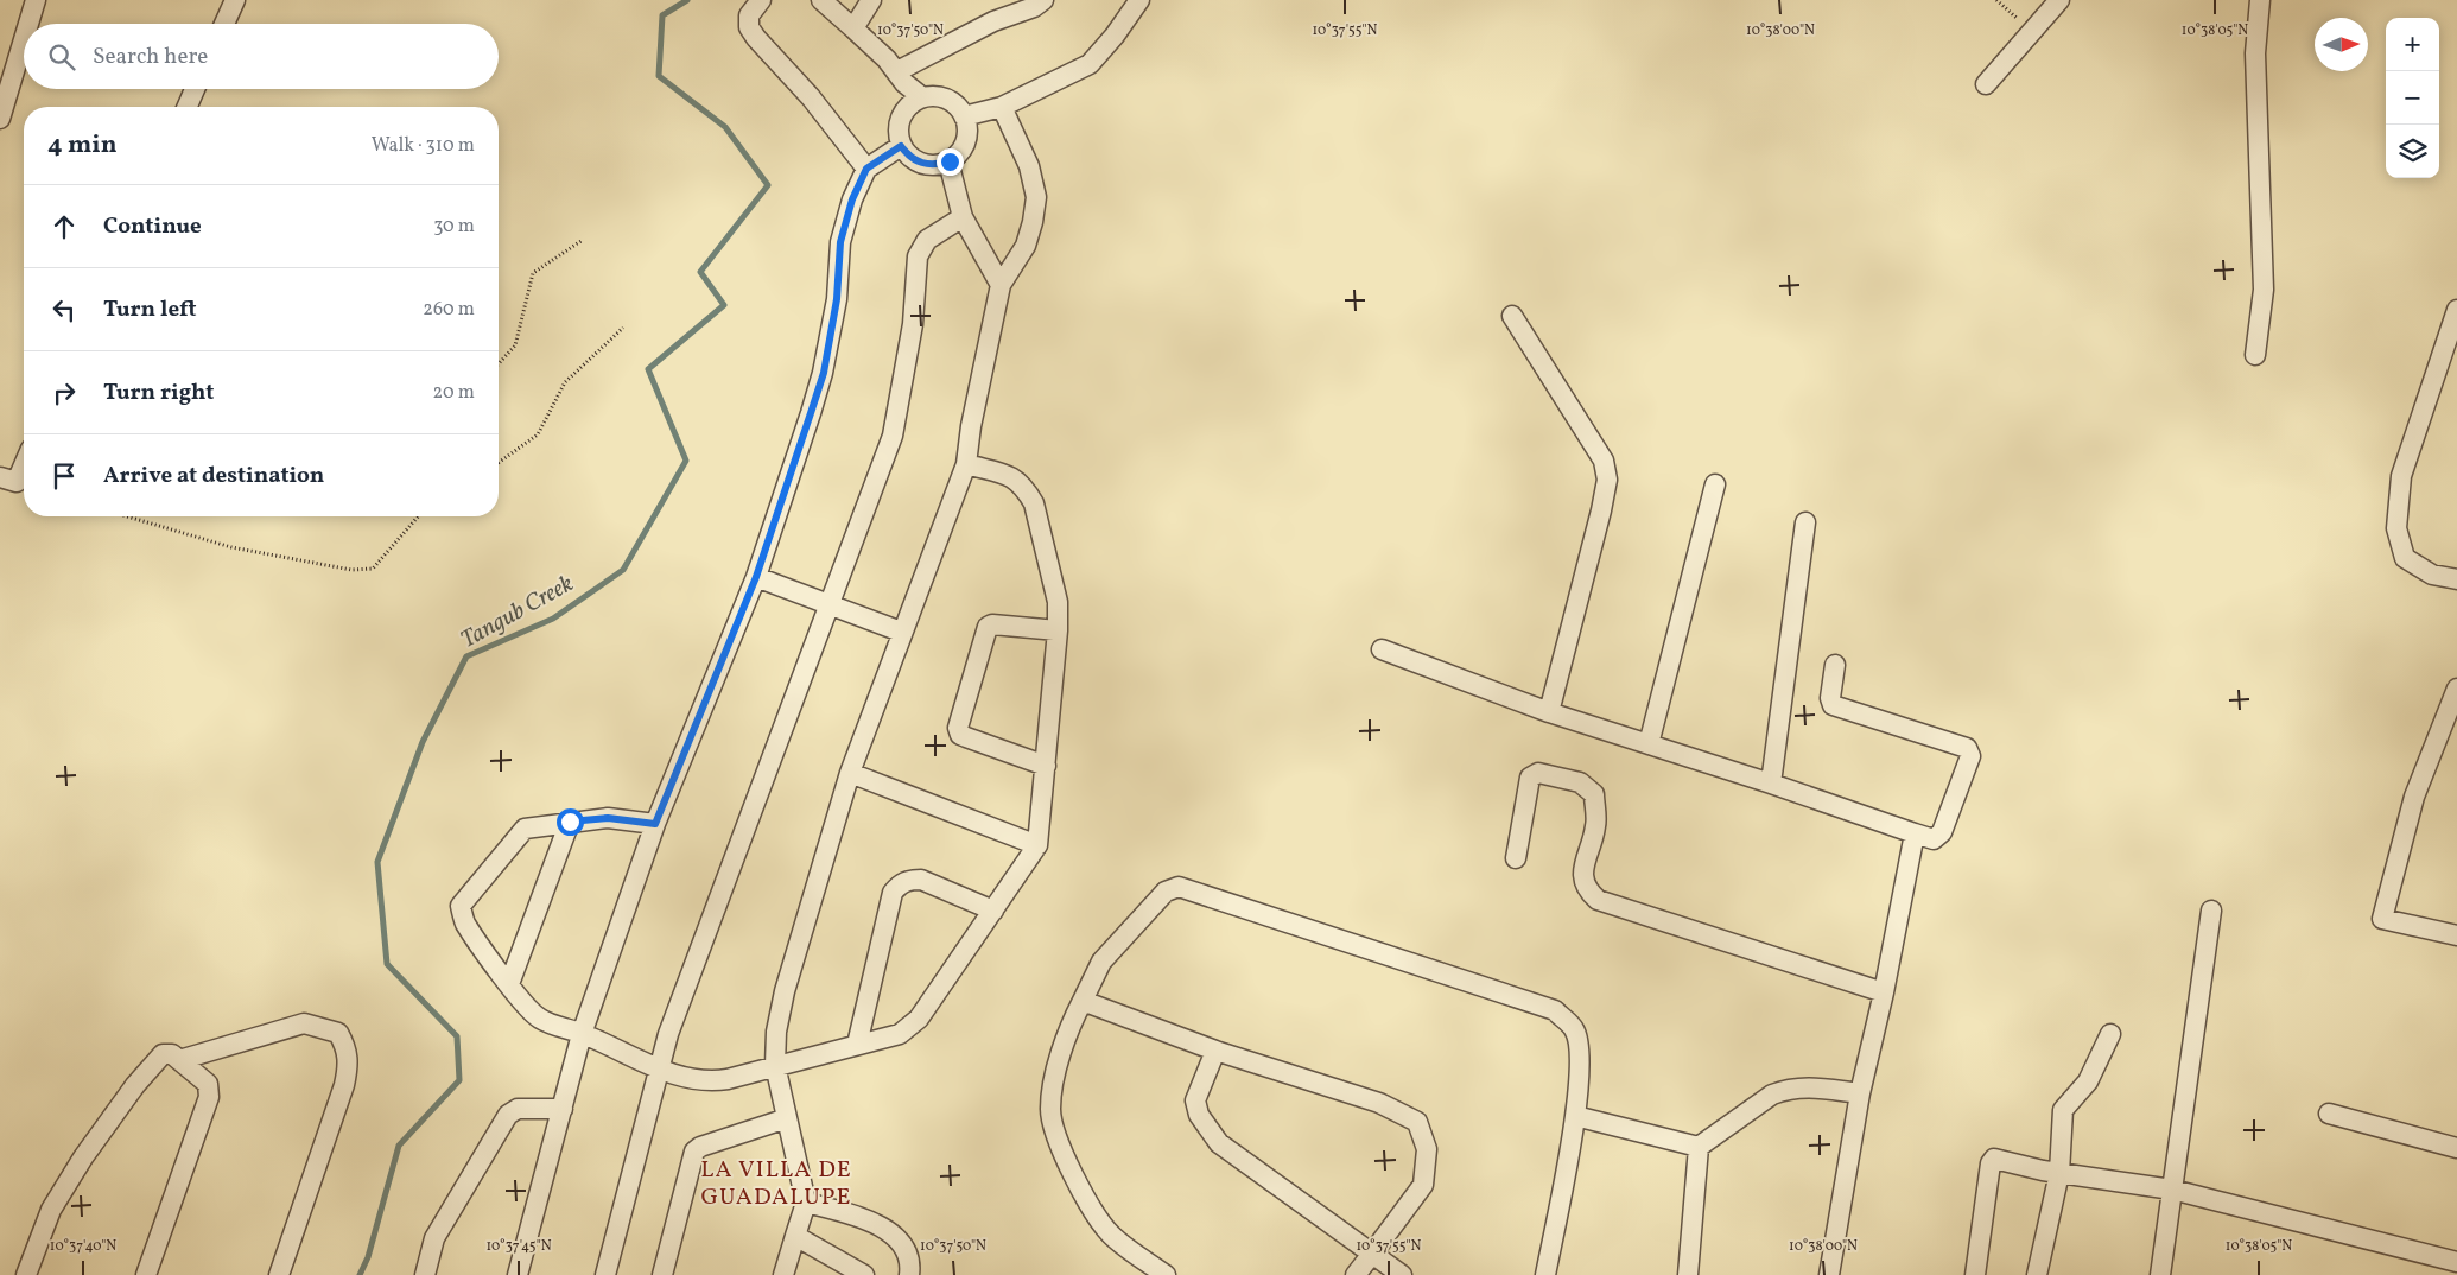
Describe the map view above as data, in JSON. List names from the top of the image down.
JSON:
{
  "districts": ["LA VILLA DE GUADALUPE"],
  "water": ["Tangub Creek"],
  "north": "right",
  "page": {
    "map_buttons": ["+", "−"],
    "search": "Search here",
    "heading": ["4 min", "Walk · 310 m"],
    "list": [
      ["Continue", "30 m"],
      ["Turn left", "260 m"],
      ["Turn right", "20 m"],
      "Arrive at destination"
    ]
  },
  "coordinates": [
    "10°37'50\"N",
    "10°37'55\"N",
    "10°38'00\"N",
    "10°38'05\"N",
    "10°37'40\"N",
    "10°37'45\"N"
  ]
}
